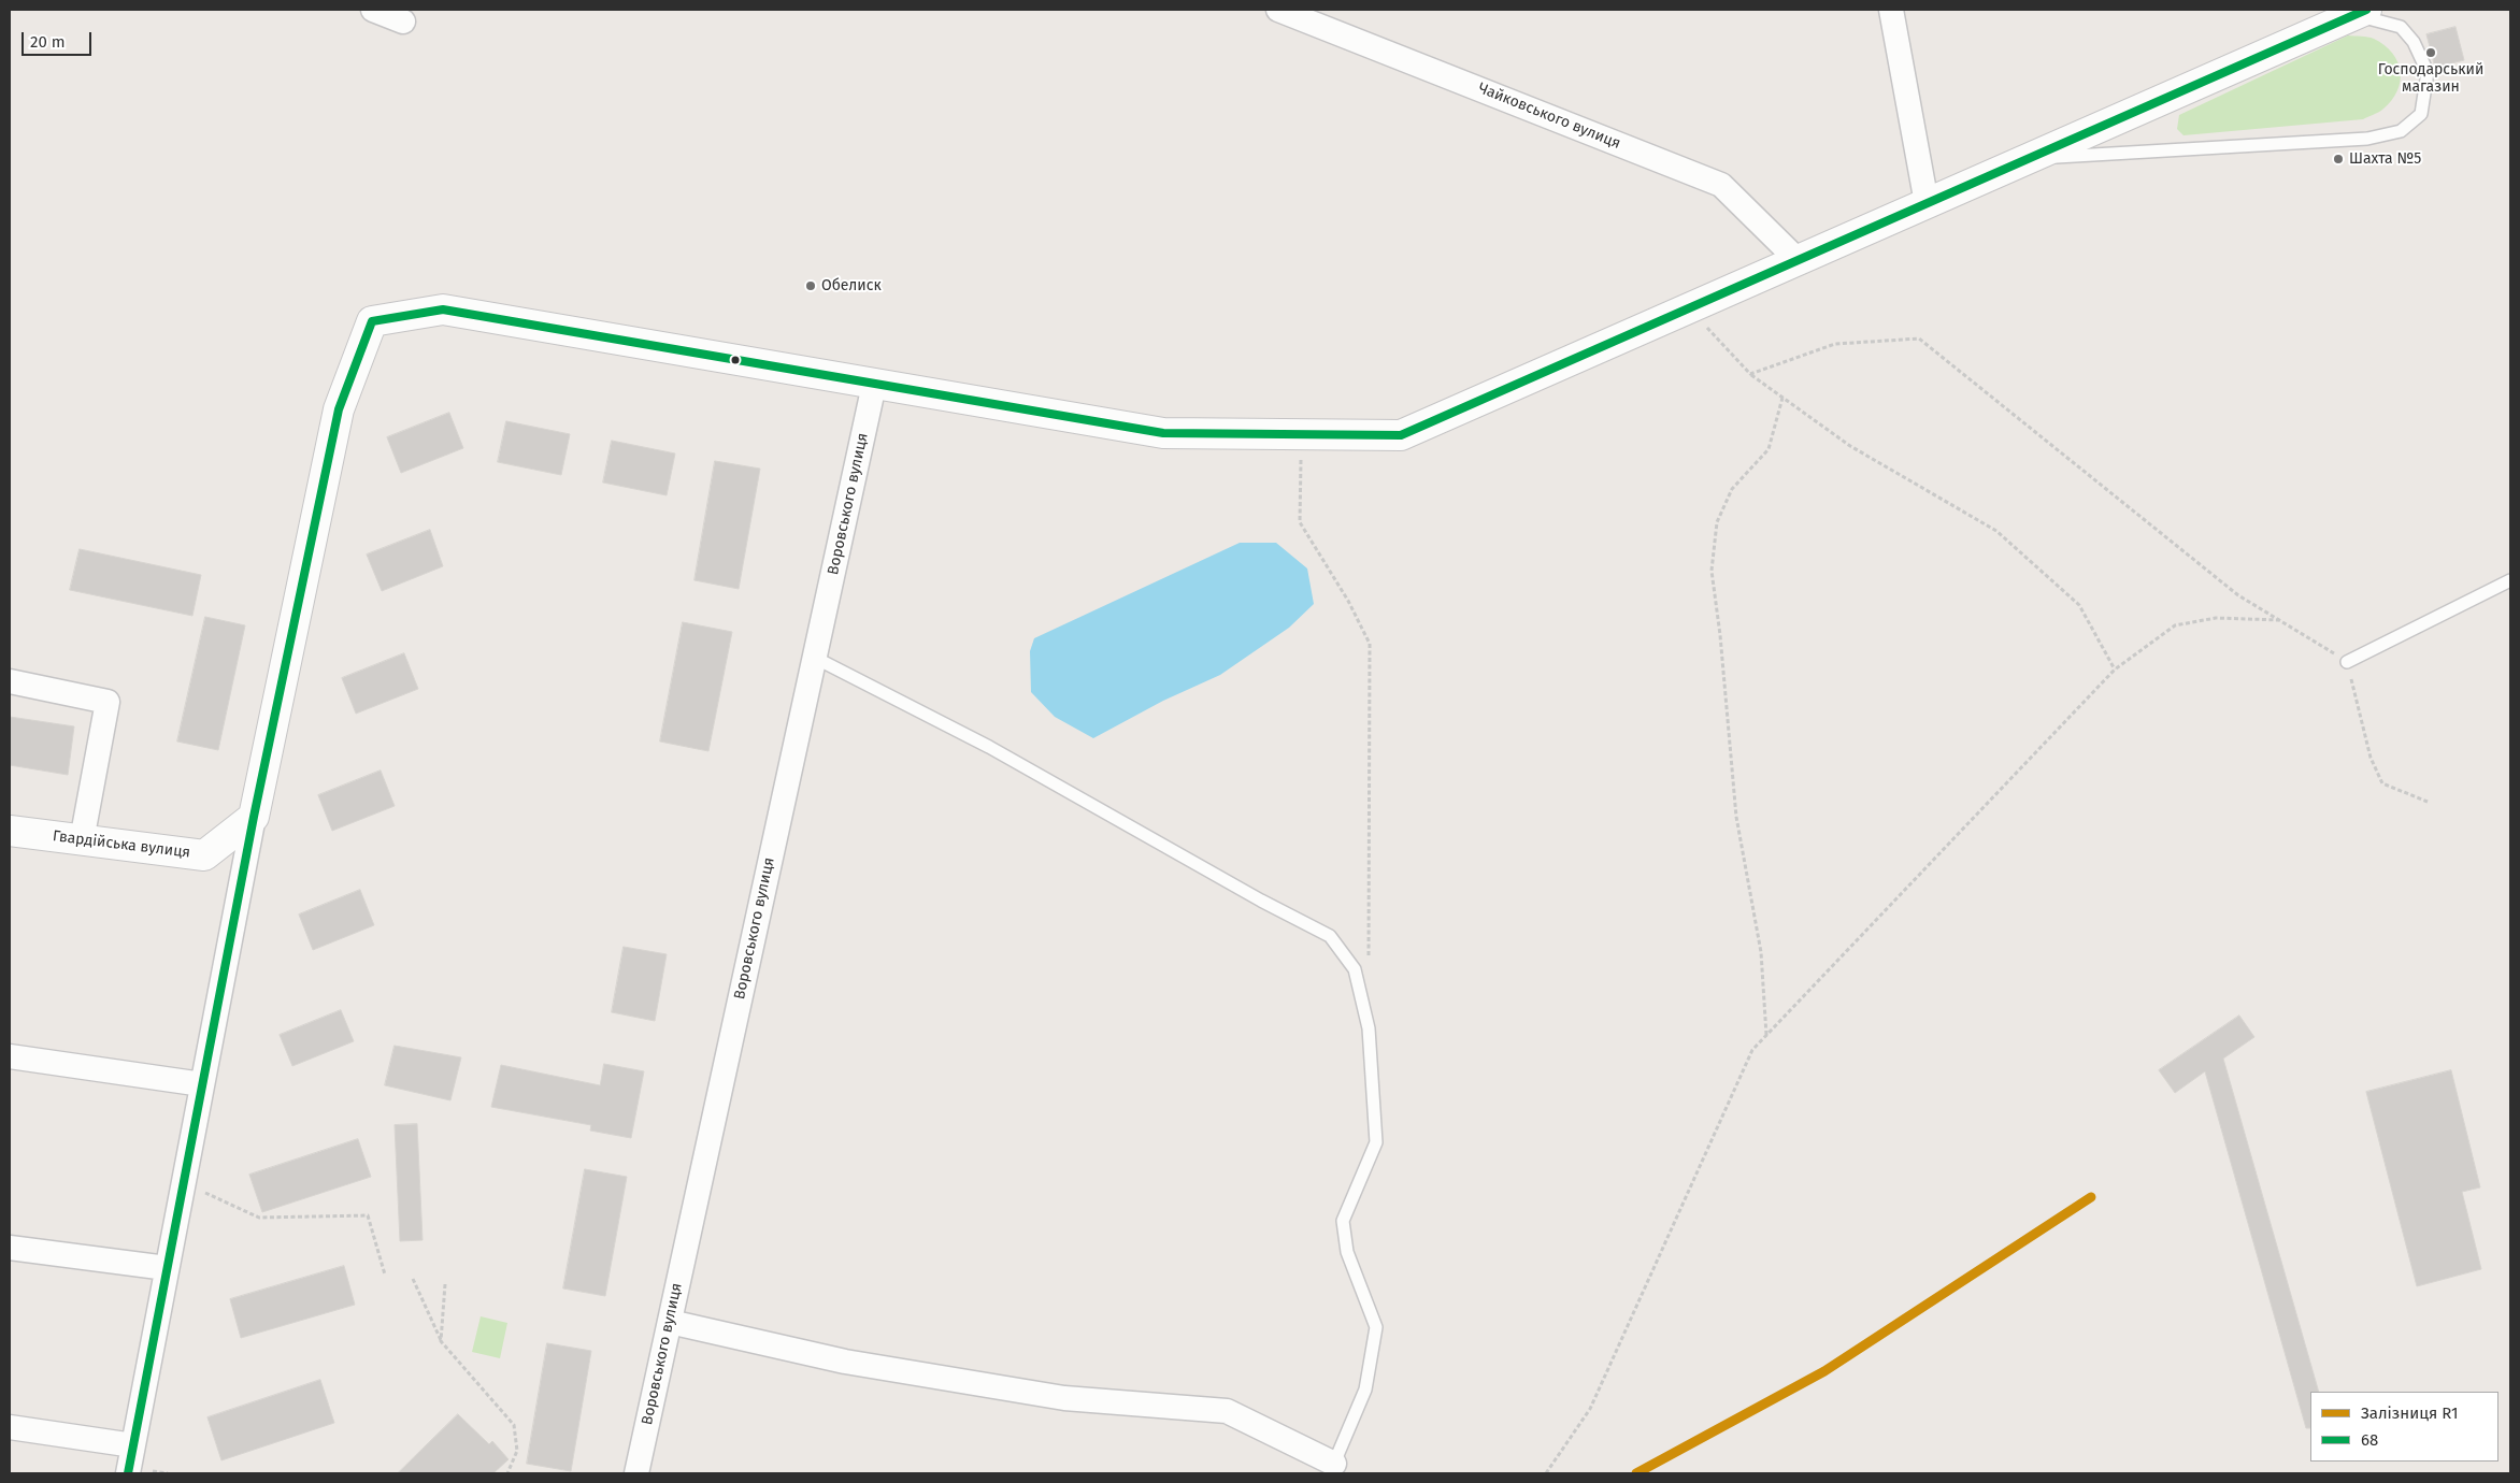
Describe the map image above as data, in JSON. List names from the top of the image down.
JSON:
{
  "streets": {
    "street": ["Чайковського вулиця", "Воровського вулиця", "Гвардійська вулиця"]
  },
  "places": ["Господарський магазин", "Шахта №5", "Обелиск"],
  "lines": ["transit line 68", "rail line R1"],
  "legend": ["Залізниця R1", "68"],
  "scale_bar": "20 m"
}
